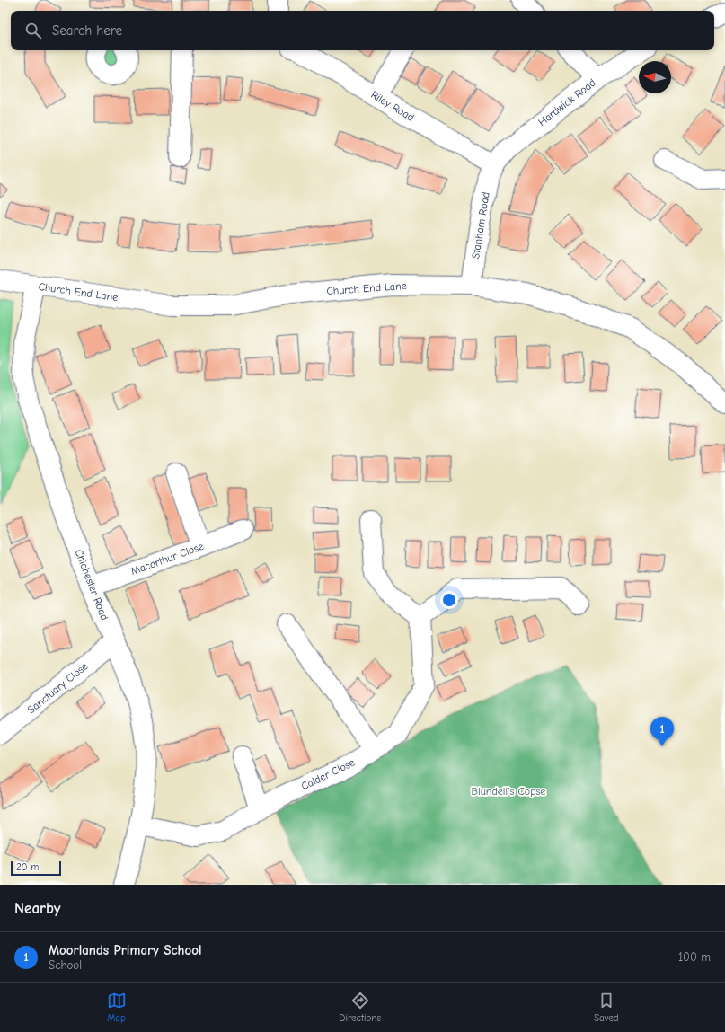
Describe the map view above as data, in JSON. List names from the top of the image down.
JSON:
{
  "streets": {
    "street": [
      "Hardwick Road",
      "Riley Road",
      "Stanham Road",
      "Church End Lane",
      "Macarthur Close",
      "Chichester Road",
      "Sanctuary Close",
      "Calder Close"
    ]
  },
  "crossings": [
    ["Hardwick Road", "Riley Road"],
    ["Hardwick Road", "Stanham Road"],
    ["Riley Road", "Stanham Road"],
    ["Stanham Road", "Church End Lane"],
    ["Church End Lane", "Chichester Road"],
    ["Macarthur Close", "Chichester Road"],
    ["Chichester Road", "Sanctuary Close"],
    ["Chichester Road", "Calder Close"]
  ],
  "parks": ["Blundell's Copse"],
  "scale_bar": "20 m",
  "north": "left",
  "page": {
    "search": "Search here",
    "pins": "1",
    "scale": "20 m",
    "heading": "Nearby",
    "list": [
      {
        "mark": "1",
        "name": "Moorlands Primary School",
        "note": "School",
        "value": "100 m"
      }
    ],
    "nav": ["Map", "Directions", "Saved"]
  }
}
